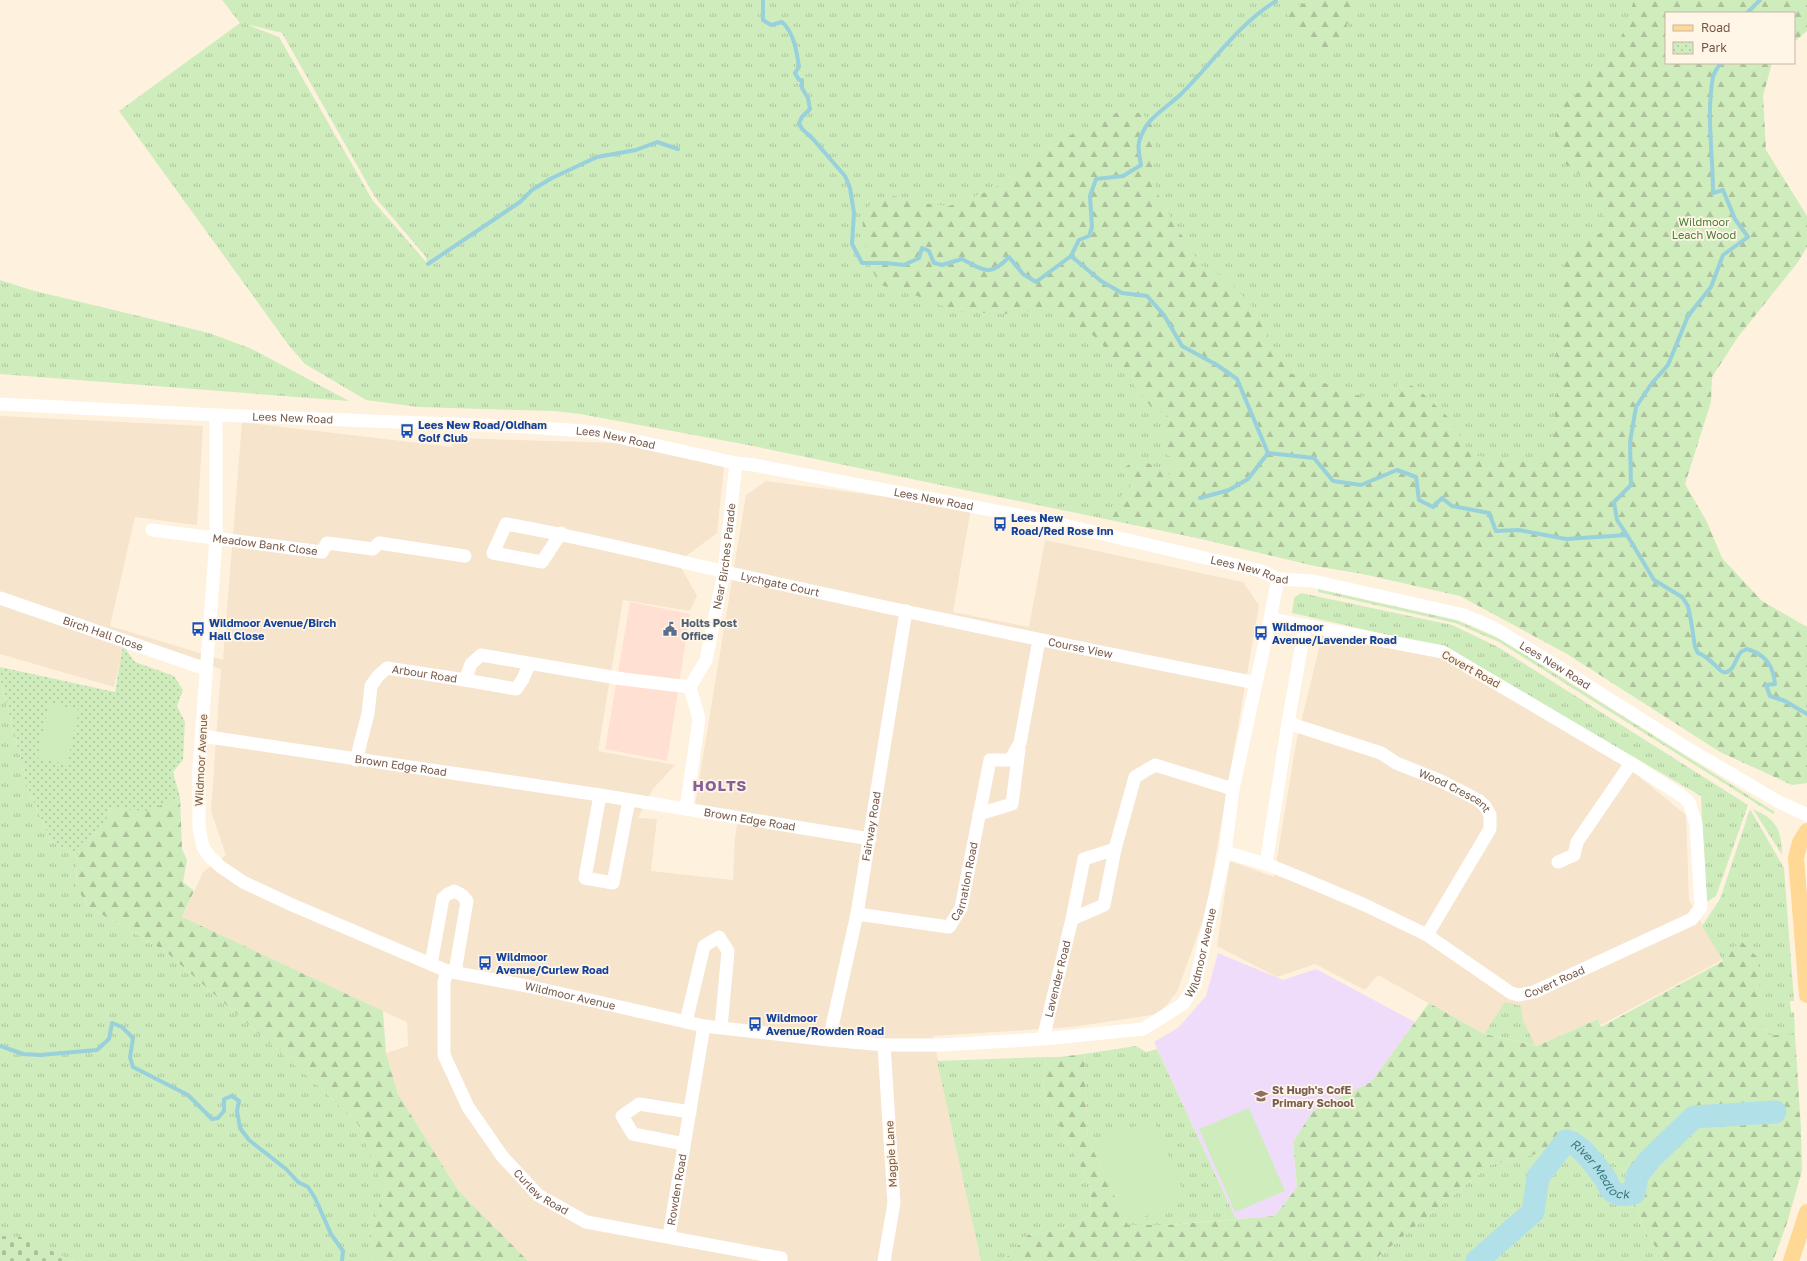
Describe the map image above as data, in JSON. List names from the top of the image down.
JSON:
{
  "streets": {
    "street": [
      "Lees New Road",
      "Meadow Bank Close",
      "Near Birches Parade",
      "Lychgate Court",
      "Birch Hall Close",
      "Course View",
      "Covert Road",
      "Arbour Road",
      "Wildmoor Avenue",
      "Brown Edge Road",
      "Wood Crescent",
      "Fairway Road",
      "Carnation Road",
      "Lavender Road",
      "Magpie Lane",
      "Rowden Road",
      "Curlew Road"
    ]
  },
  "crossings": [
    ["Lees New Road", "Near Birches Parade"],
    ["Lees New Road", "Wildmoor Avenue"],
    ["Meadow Bank Close", "Wildmoor Avenue"],
    ["Near Birches Parade", "Lychgate Court"],
    ["Near Birches Parade", "Arbour Road"],
    ["Lychgate Court", "Course View"],
    ["Lychgate Court", "Fairway Road"],
    ["Birch Hall Close", "Wildmoor Avenue"],
    ["Course View", "Wildmoor Avenue"],
    ["Course View", "Fairway Road"],
    ["Course View", "Carnation Road"],
    ["Covert Road", "Wildmoor Avenue"],
    ["Covert Road", "Wood Crescent"],
    ["Arbour Road", "Brown Edge Road"],
    ["Wildmoor Avenue", "Brown Edge Road"],
    ["Wildmoor Avenue", "Fairway Road"],
    ["Wildmoor Avenue", "Lavender Road"],
    ["Wildmoor Avenue", "Magpie Lane"],
    ["Wildmoor Avenue", "Rowden Road"],
    ["Wildmoor Avenue", "Curlew Road"],
    ["Brown Edge Road", "Fairway Road"],
    ["Fairway Road", "Carnation Road"],
    ["Rowden Road", "Curlew Road"]
  ],
  "districts": ["HOLTS"],
  "water": ["River Medlock"],
  "parks": ["Wildmoor Leach Wood"],
  "places": {
    "bus stop": [
      "Lees New Road/Oldham Golf Club",
      "Lees New Road/Red Rose Inn",
      "Wildmoor Avenue/Birch Hall Close",
      "Wildmoor Avenue/Lavender Road",
      "Wildmoor Avenue/Curlew Road",
      "Wildmoor Avenue/Rowden Road"
    ],
    "public building": ["Holts Post Office"],
    "school or university": ["St Hugh's CofE Primary School"]
  },
  "legend": ["Road", "Park"]
}
